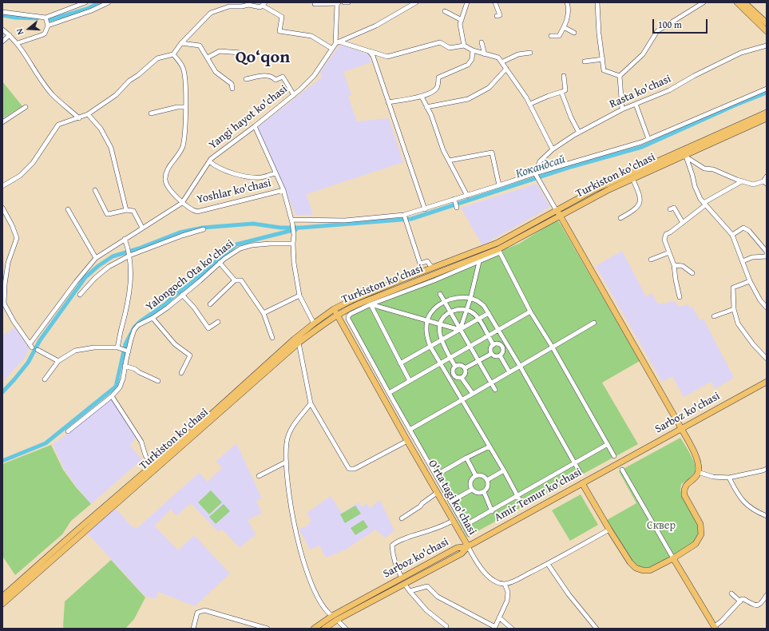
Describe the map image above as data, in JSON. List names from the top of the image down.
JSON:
{
  "streets": {
    "main road": [
      "Turkiston ko'chasi",
      "Sarboz ko'chasi",
      "Amir Temur ko'chasi",
      "O'rta tagi ko'chasi"
    ],
    "street": [
      "Rasta ko'chasi",
      "Yangi hayot ko'chasi",
      "Yoshlar ko'chasi",
      "Yalongoch Ota ko'chasi"
    ]
  },
  "crossings": [
    ["Yangi hayot ko'chasi", "Yoshlar ko'chasi"],
    ["Turkiston ko'chasi", "O'rta tagi ko'chasi"],
    ["Sarboz ko'chasi", "Amir Temur ko'chasi"],
    ["Sarboz ko'chasi", "O'rta tagi ko'chasi"],
    ["Amir Temur ko'chasi", "O'rta tagi ko'chasi"]
  ],
  "districts": ["Qo‘qon"],
  "water": ["Кокандсай"],
  "parks": ["Сквер"],
  "scale_bar": "100 m",
  "north": "left"
}
